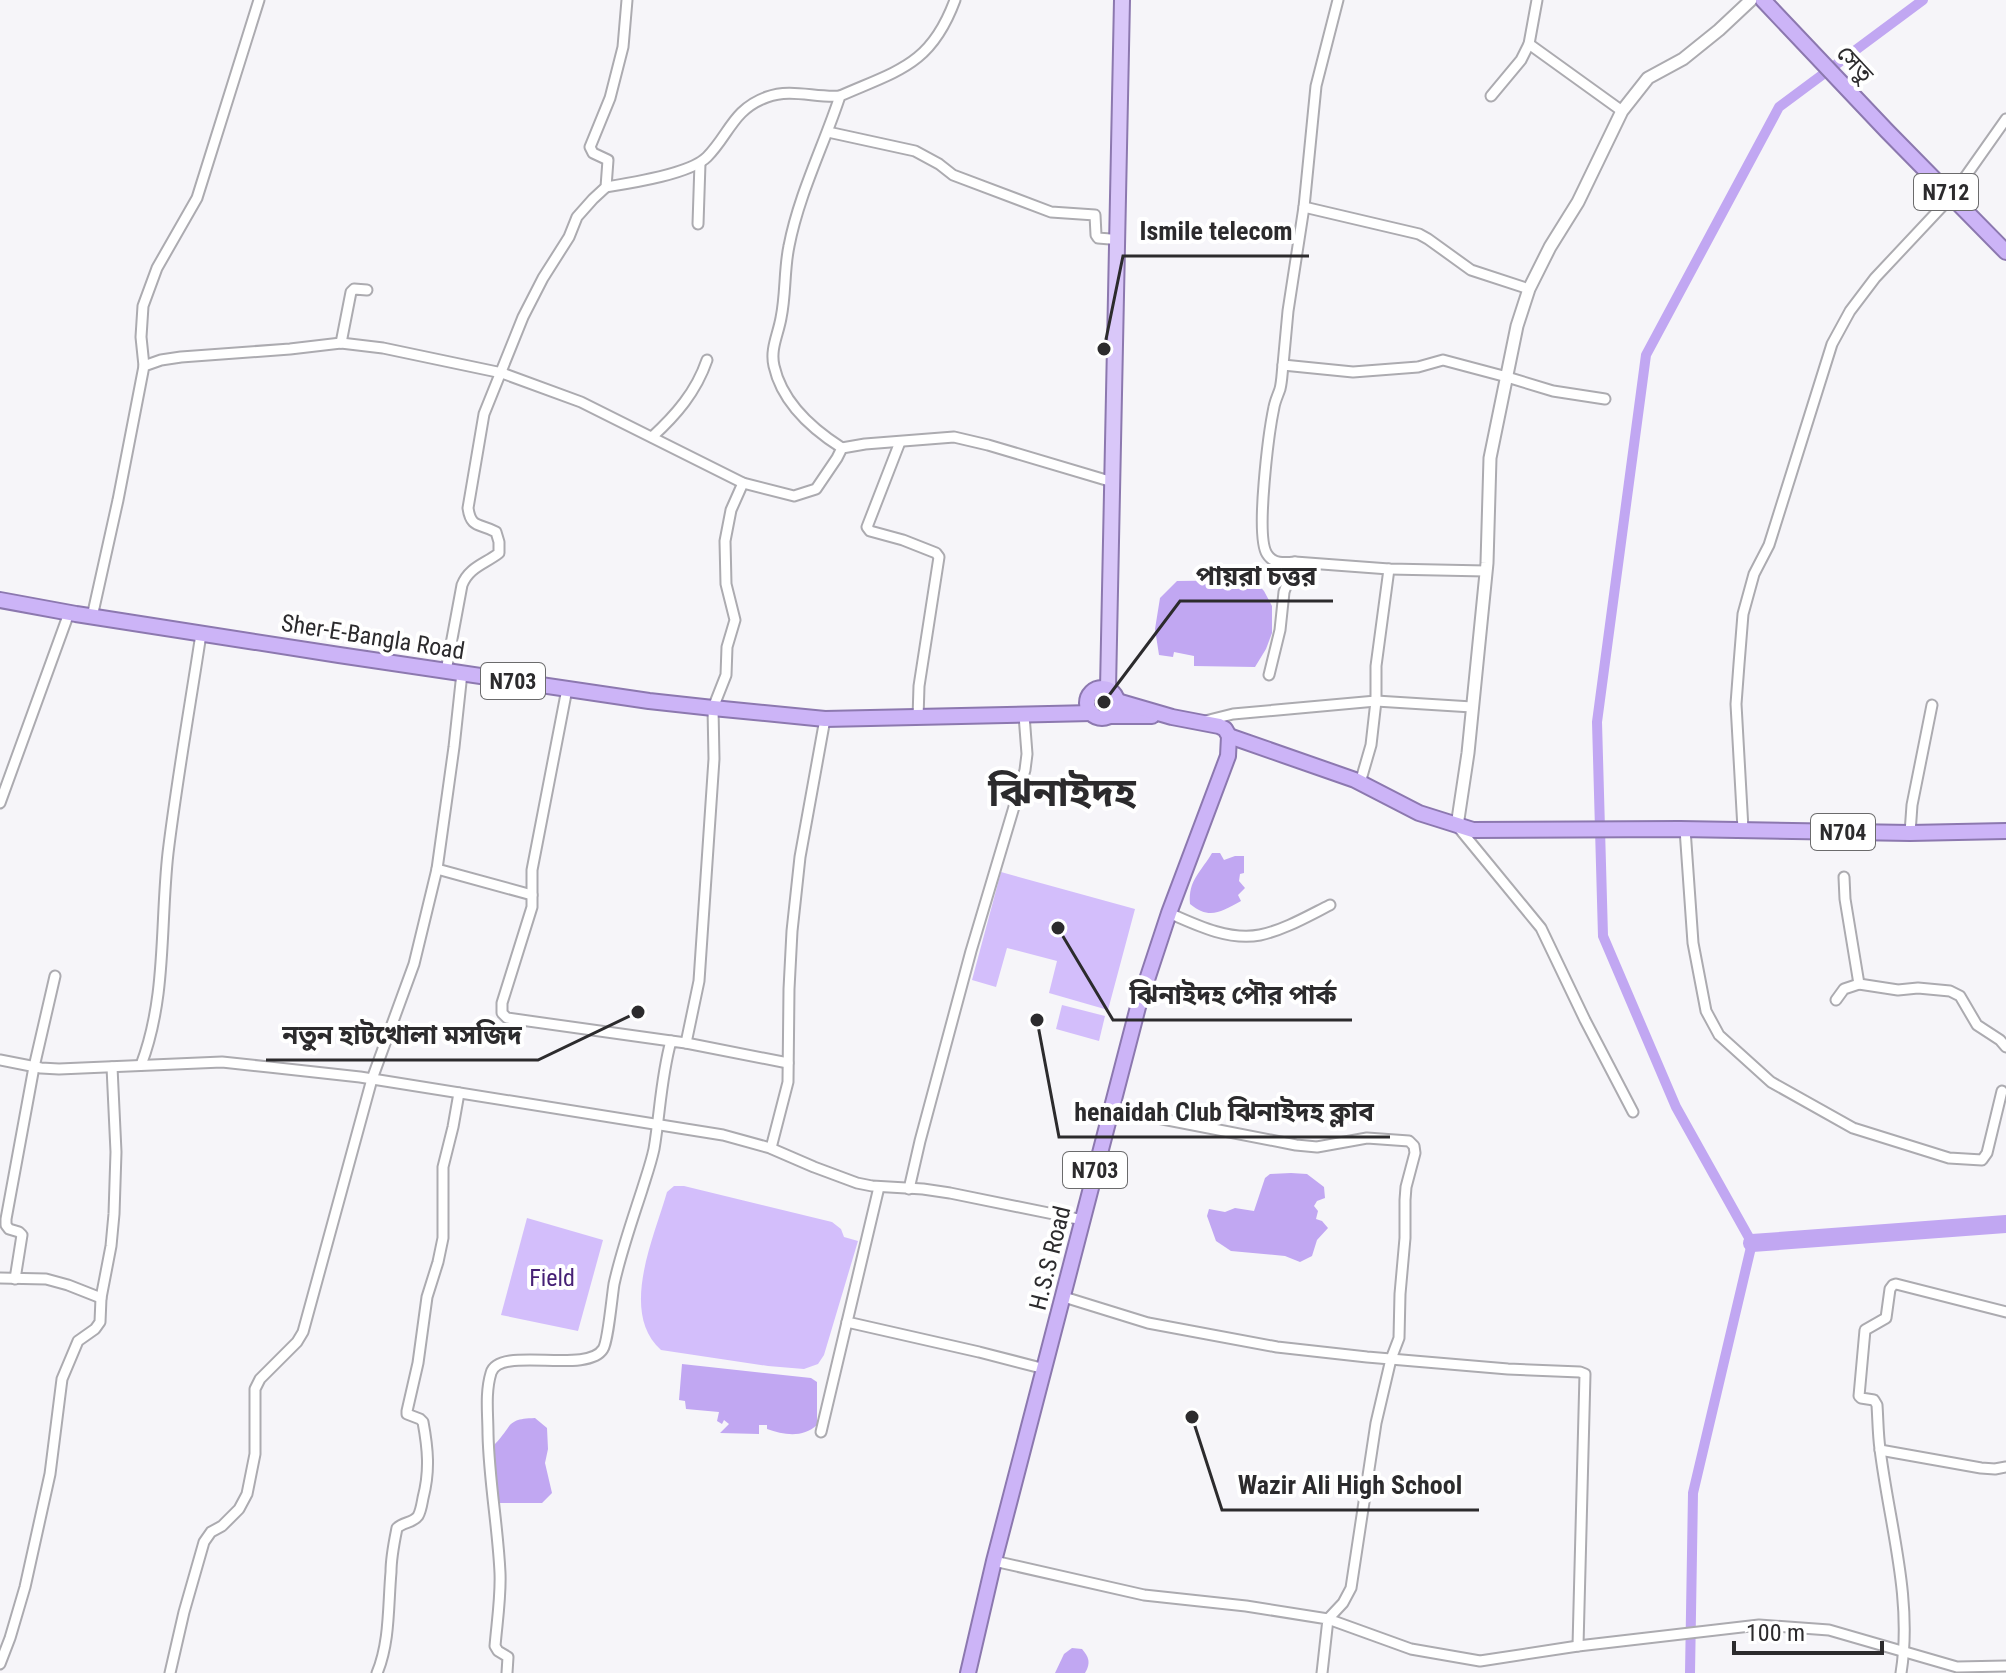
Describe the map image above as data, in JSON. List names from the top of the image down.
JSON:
{
  "streets": {
    "highway": [
      "সেতু",
      "N712",
      "Sher-E-Bangla Road",
      "N703",
      "N704",
      "H.S.S Road"
    ]
  },
  "crossings": [
    ["সেতু", "N712"],
    ["Sher-E-Bangla Road", "N703"],
    ["N703", "N704"],
    ["N703", "H.S.S Road"],
    ["N704", "H.S.S Road"]
  ],
  "districts": ["ঝিনাইদহ"],
  "parks": ["Field"],
  "places": [
    "Ismile telecom",
    "পায়রা চত্তর",
    "ঝিনাইদহ পৌর পার্ক",
    "নতুন হাটখোলা মসজিদ",
    "henaidah Club ঝিনাইদহ ক্লাব",
    "Wazir Ali High School"
  ],
  "scale_bar": "100 m"
}
